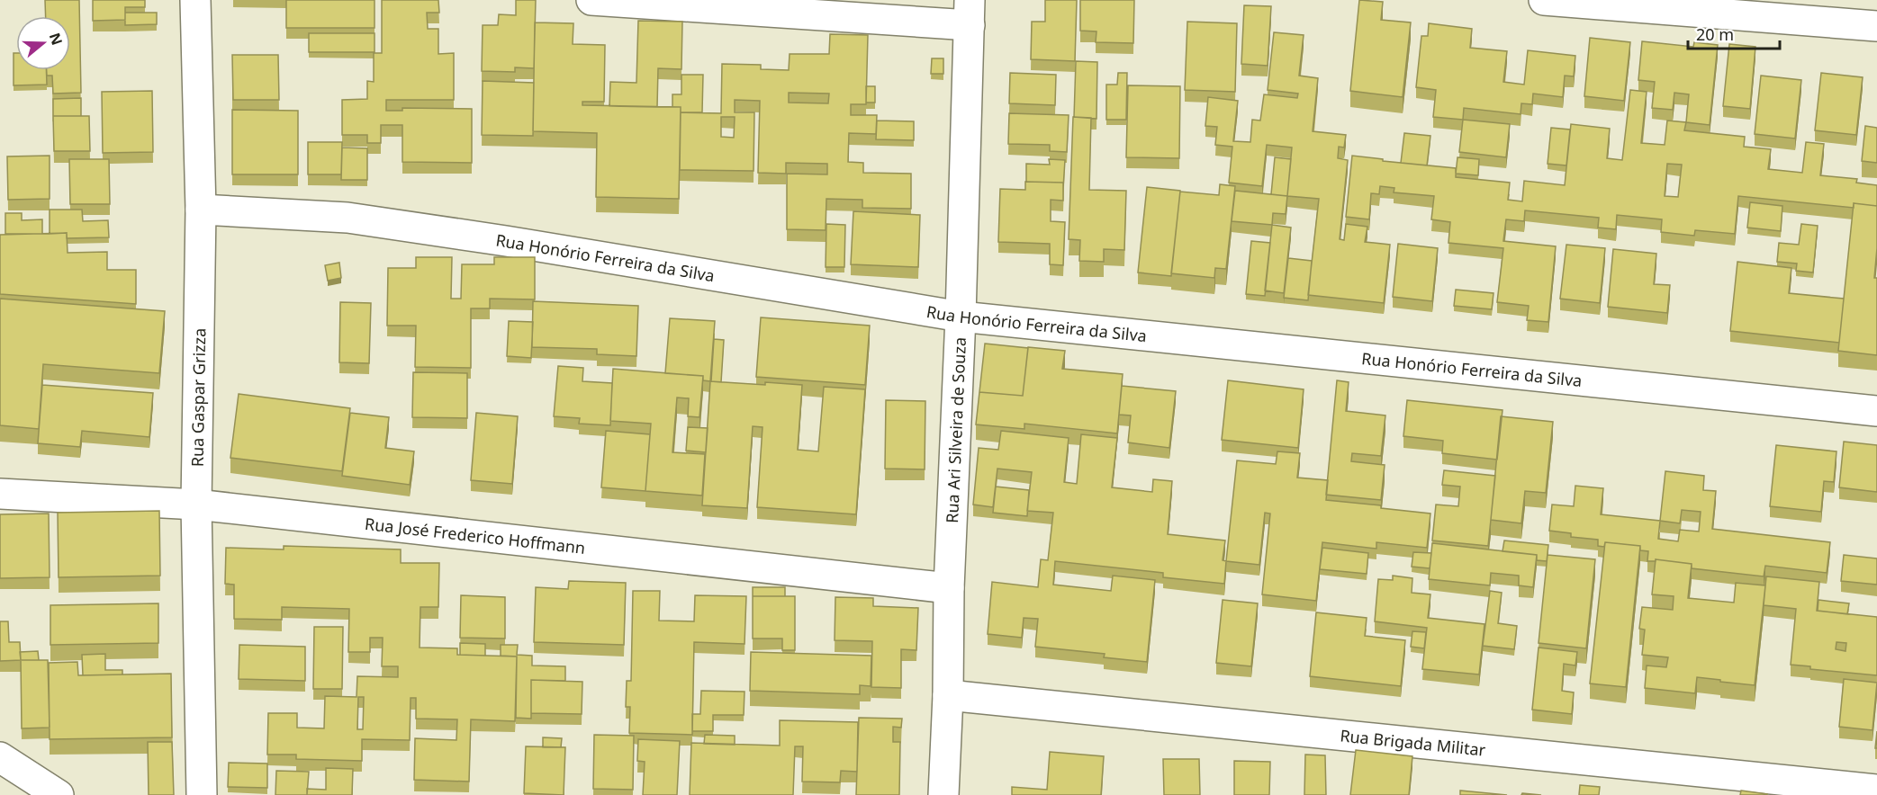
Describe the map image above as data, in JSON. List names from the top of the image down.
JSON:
{
  "streets": {
    "street": [
      "Rua Honório Ferreira da Silva",
      "Rua Gaspar Grizza",
      "Rua Ari Silveira de Souza",
      "Rua José Frederico Hoffmann",
      "Rua Brigada Militar"
    ]
  },
  "crossings": [
    ["Rua Honório Ferreira da Silva", "Rua Gaspar Grizza"],
    ["Rua Honório Ferreira da Silva", "Rua Ari Silveira de Souza"],
    ["Rua Gaspar Grizza", "Rua José Frederico Hoffmann"],
    ["Rua Ari Silveira de Souza", "Rua José Frederico Hoffmann"],
    ["Rua Ari Silveira de Souza", "Rua Brigada Militar"]
  ],
  "scale_bar": "20 m",
  "north": "right"
}
